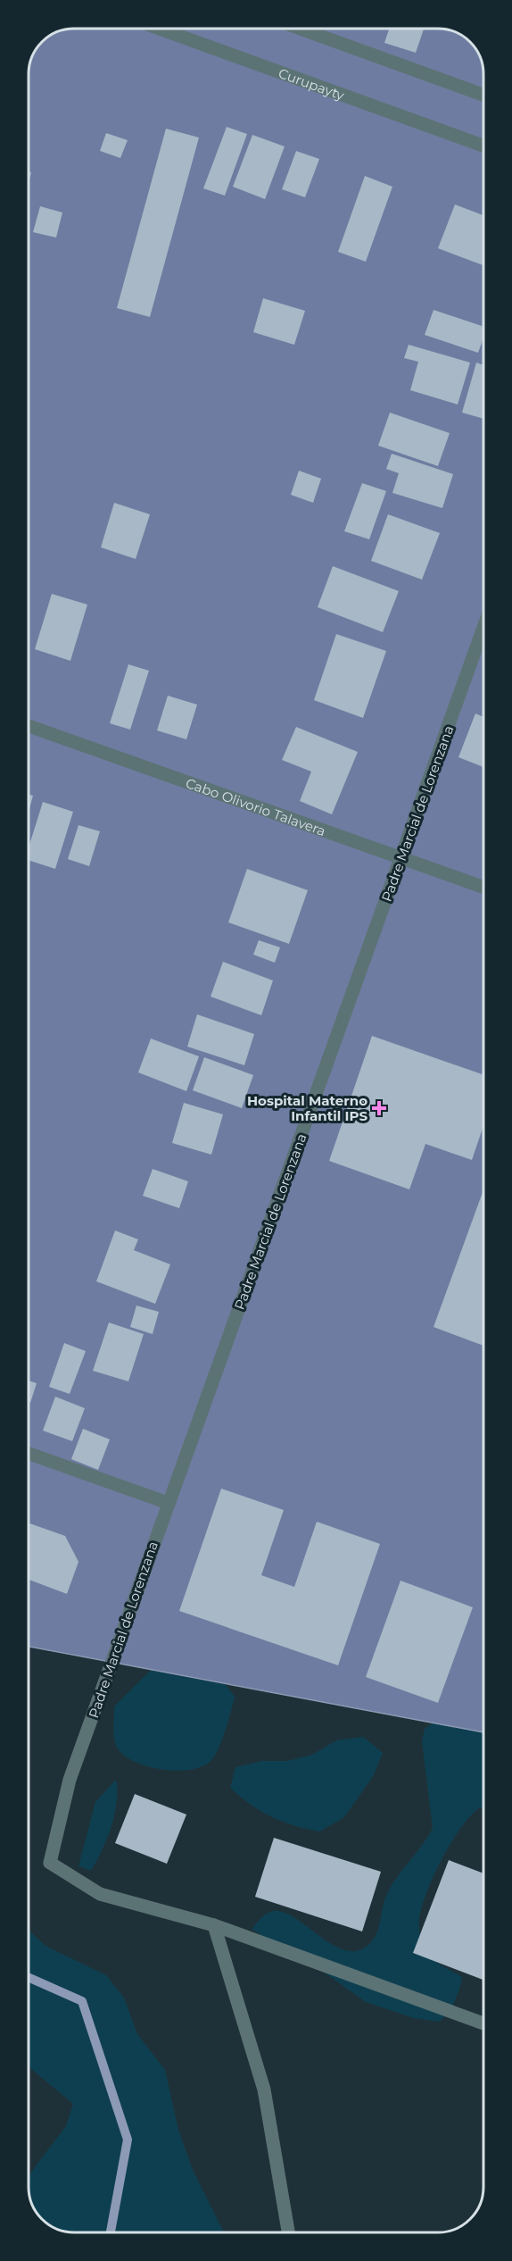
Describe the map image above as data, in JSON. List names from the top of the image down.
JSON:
{
  "streets": {
    "street": ["Curupayty", "Cabo Olivorio Talavera", "Padre Marcial de Lorenzana"]
  },
  "crossings": [
    ["Cabo Olivorio Talavera", "Padre Marcial de Lorenzana"]
  ],
  "places": {
    "health": ["Hospital Materno Infantil IPS"]
  }
}
